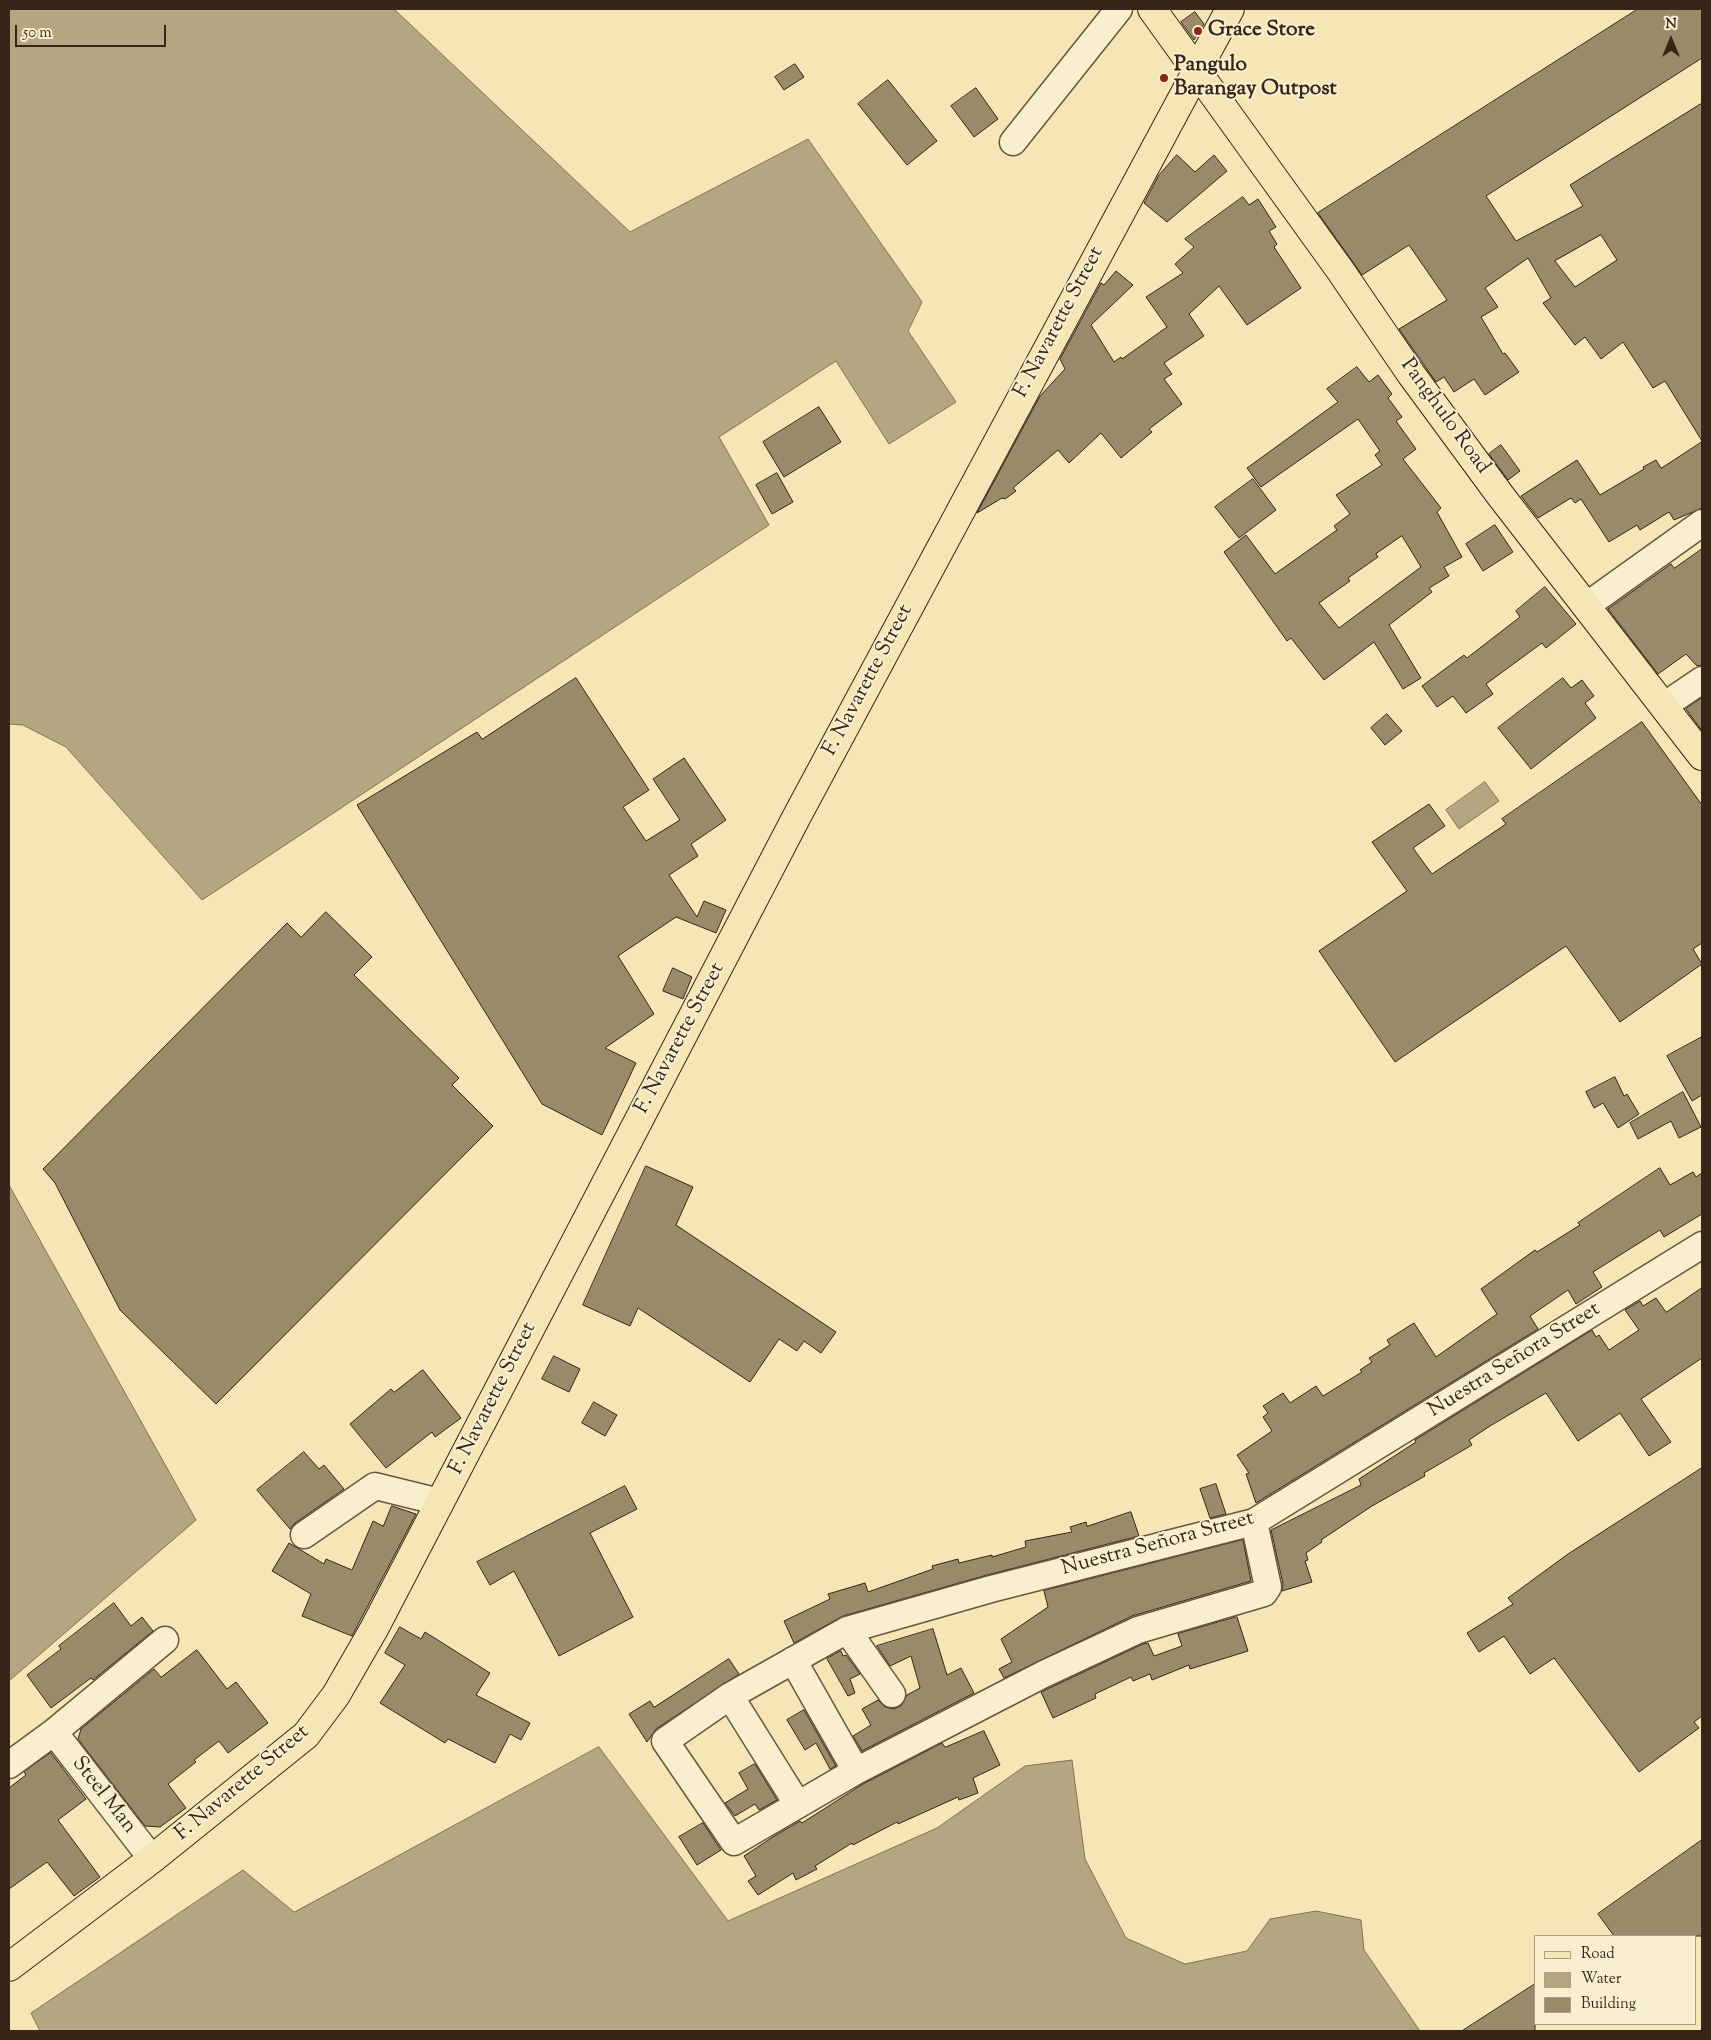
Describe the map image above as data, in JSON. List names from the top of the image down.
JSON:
{
  "streets": {
    "main road": ["F. Navarette Street", "Panghulo Road"],
    "street": ["Nuestra Señora Street", "Steel Man"]
  },
  "crossings": [
    ["F. Navarette Street", "Panghulo Road"],
    ["F. Navarette Street", "Steel Man"]
  ],
  "places": ["Grace Store", "Pangulo Barangay Outpost"],
  "legend": ["Road", "Water", "Building"],
  "scale_bar": "50 m",
  "north": "top"
}
